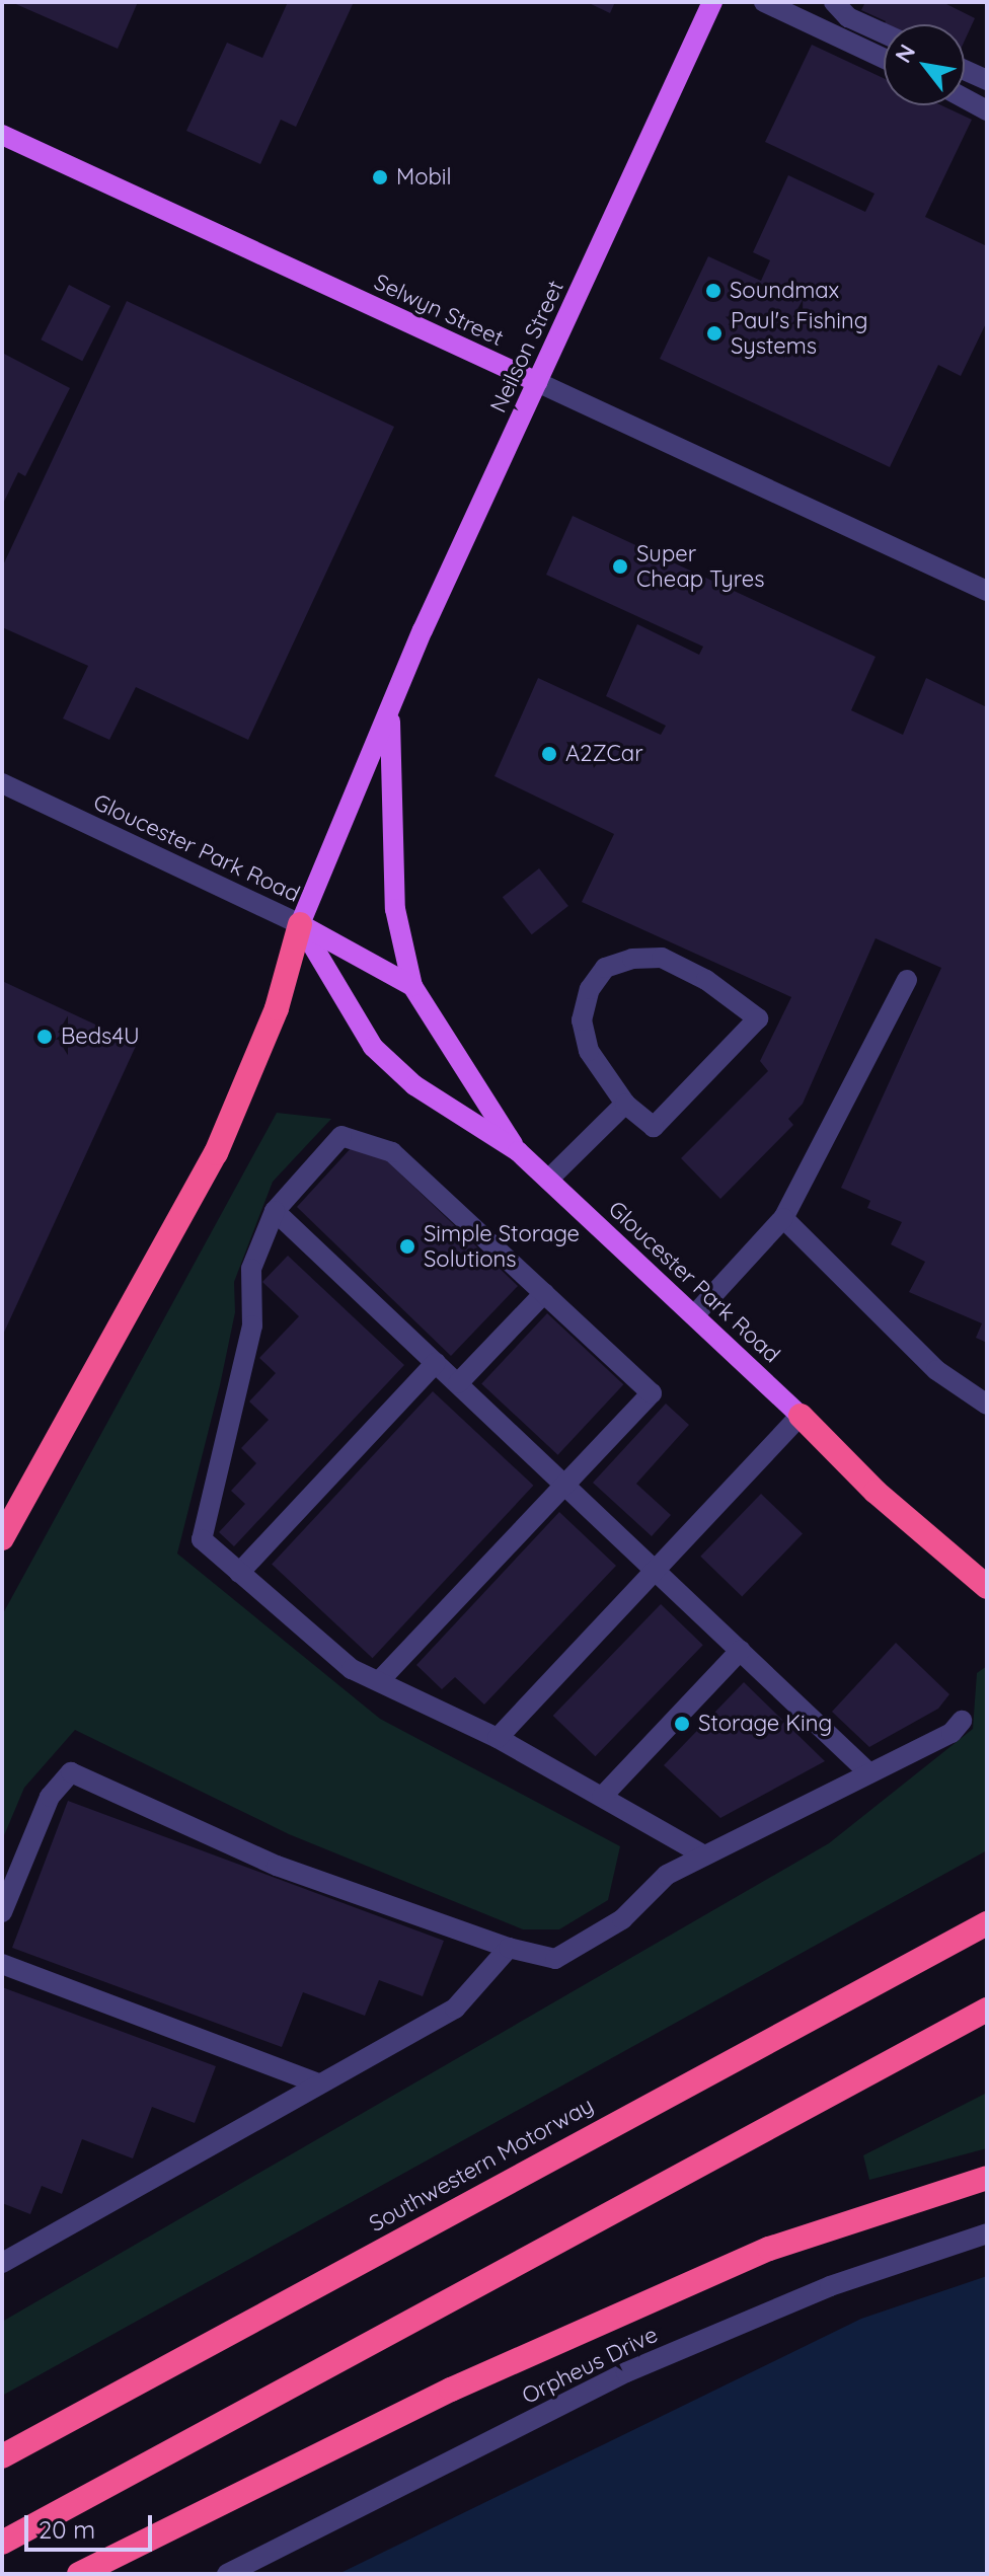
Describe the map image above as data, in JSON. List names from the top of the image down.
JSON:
{
  "streets": {
    "highway": ["Southwestern Motorway"],
    "main road": ["Selwyn Street", "Neilson Street", "Gloucester Park Road"],
    "street": ["Orpheus Drive"]
  },
  "crossings": [
    ["Selwyn Street", "Neilson Street"],
    ["Neilson Street", "Gloucester Park Road"]
  ],
  "places": [
    "Mobil",
    "Soundmax",
    "Paul's Fishing Systems",
    "Super Cheap Tyres",
    "A2ZCar",
    "Beds4U",
    "Simple Storage Solutions",
    "Storage King"
  ],
  "scale_bar": "20 m",
  "north": "top left"
}
